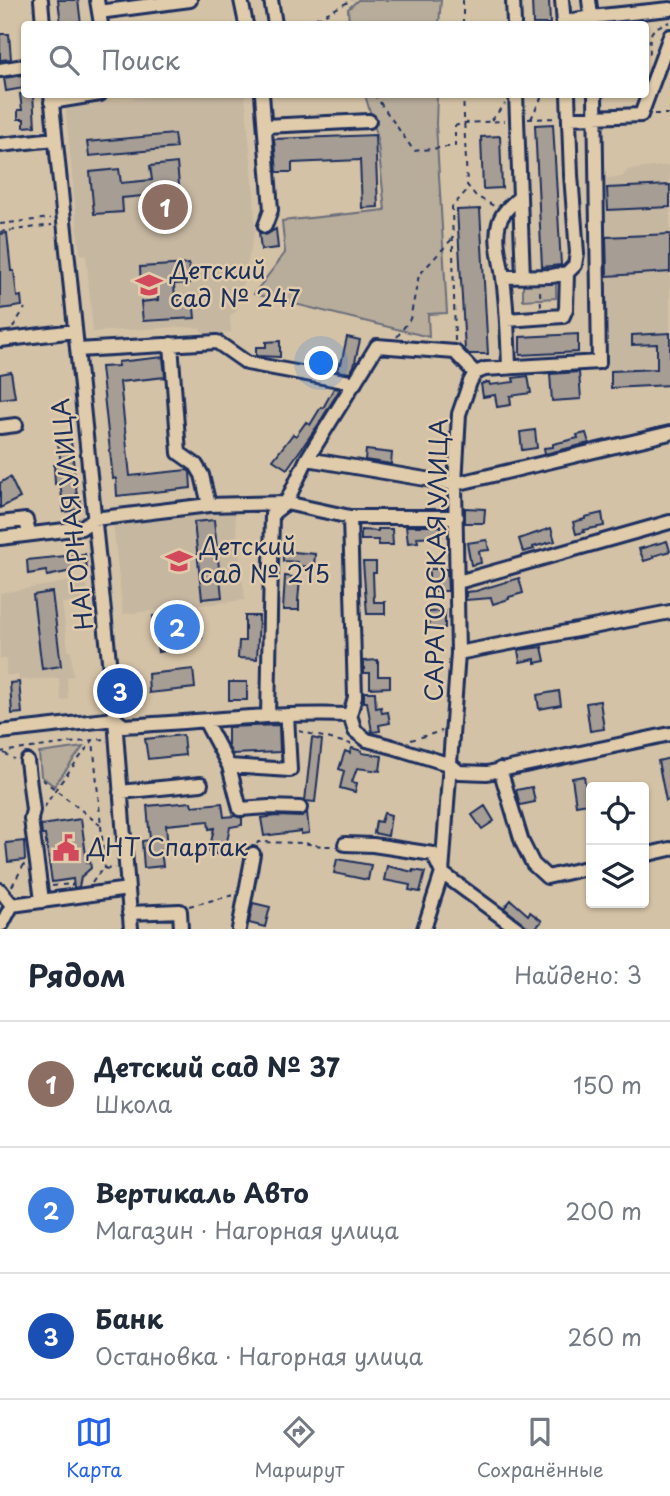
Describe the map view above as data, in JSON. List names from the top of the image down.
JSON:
{
  "streets": {
    "street": ["НАГОРНАЯ УЛИЦА", "САРАТОВСКАЯ УЛИЦА"]
  },
  "places": {
    "school or university": ["Детский сад № 247", "Детский сад № 215"],
    "public building": ["ДНТ Спартак"]
  },
  "page": {
    "search": "Поиск",
    "pins": ["1", "2", "3"],
    "heading": ["Рядом", "Найдено: 3"],
    "list": [
      {
        "mark": "1",
        "name": "Детский сад № 37",
        "note": "Школа",
        "value": "150 m"
      },
      {
        "mark": "2",
        "name": "Вертикаль Авто",
        "note": "Магазин · Нагорная улица",
        "value": "200 m"
      },
      {
        "mark": "3",
        "name": "Банк",
        "note": "Остановка · Нагорная улица",
        "value": "260 m"
      }
    ],
    "nav": ["Карта", "Маршрут", "Сохранённые"]
  }
}
